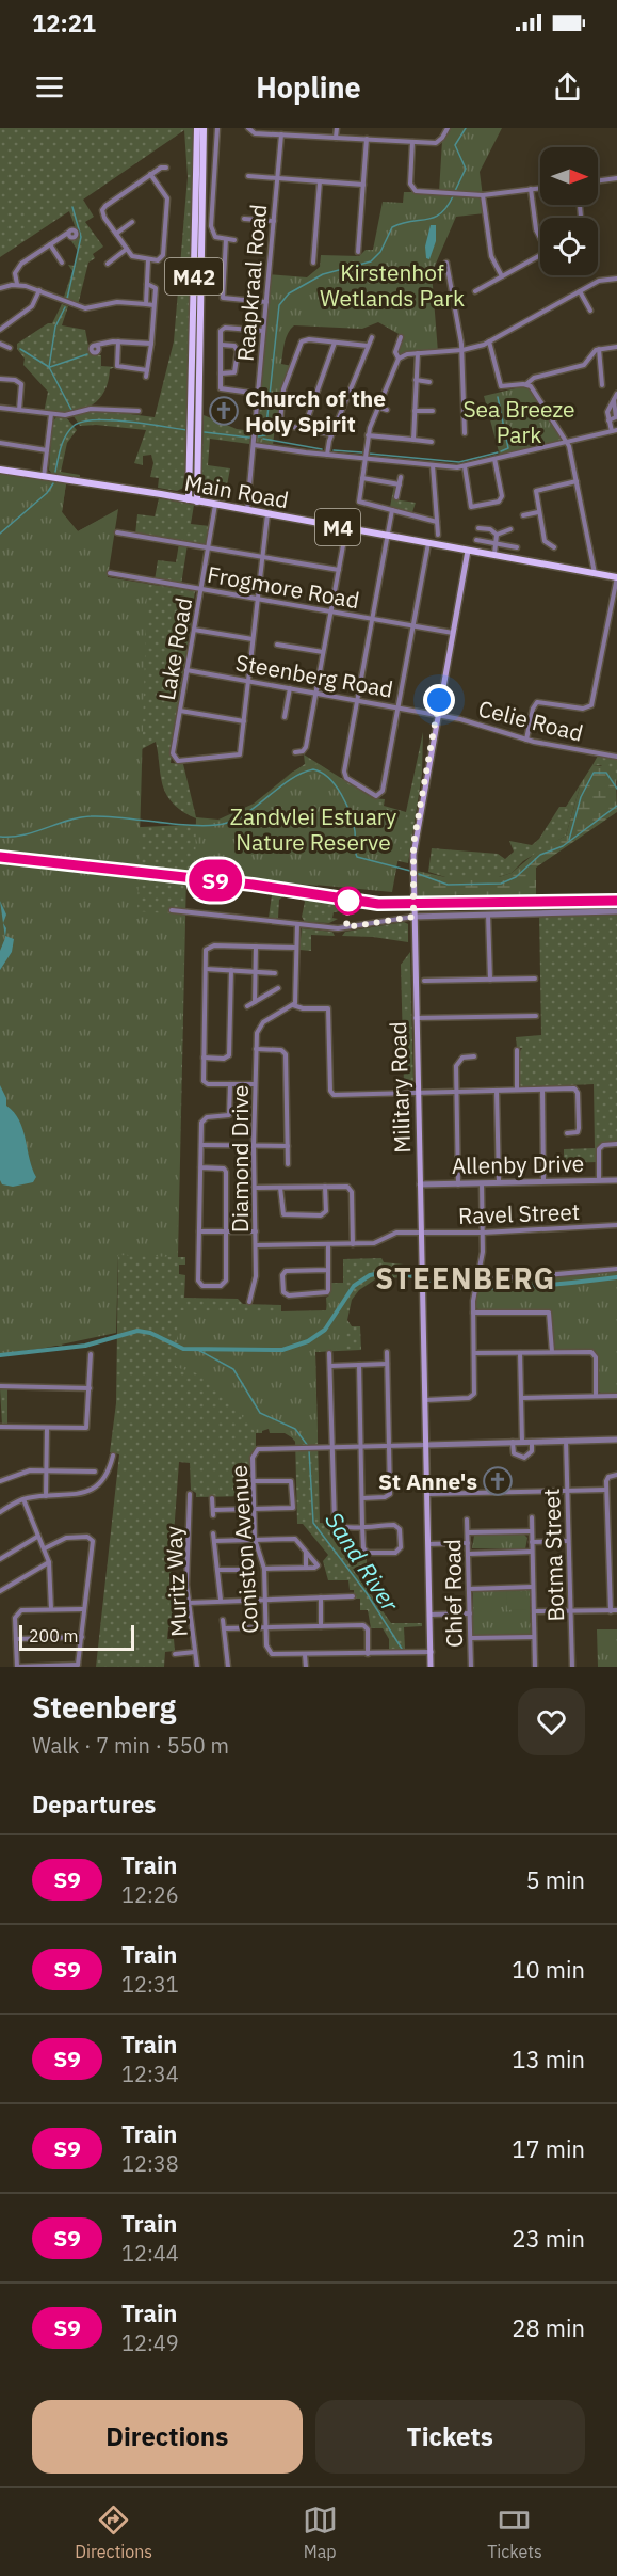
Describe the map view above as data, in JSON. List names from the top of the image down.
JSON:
{
  "streets": {
    "main road": [
      "M42",
      "Main Road",
      "M4",
      "Military Road"
    ],
    "street": [
      "Raapkraal Road",
      "Frogmore Road",
      "Lake Road",
      "Steenberg Road",
      "Celie Road",
      "Diamond Drive",
      "Allenby Drive",
      "Ravel Street",
      "Coniston Avenue",
      "Botma Street",
      "Muritz Way",
      "Chief Road"
    ]
  },
  "crossings": [
    ["M42", "Main Road"],
    ["Raapkraal Road", "Main Road"],
    ["Main Road", "Lake Road"],
    ["Main Road", "Military Road"],
    ["Frogmore Road", "Lake Road"],
    ["Frogmore Road", "Military Road"],
    ["Lake Road", "Steenberg Road"],
    ["Steenberg Road", "Celie Road"],
    ["Steenberg Road", "Military Road"],
    ["Celie Road", "Military Road"],
    ["Military Road", "Diamond Drive"],
    ["Military Road", "Allenby Drive"],
    ["Military Road", "Ravel Street"],
    ["Military Road", "Coniston Avenue"],
    ["Diamond Drive", "Ravel Street"]
  ],
  "districts": ["STEENBERG"],
  "water": ["Sand River"],
  "parks": ["Kirstenhof Wetlands Park", "Sea Breeze Park", "Zandvlei Estuary Nature Reserve"],
  "places": {
    "church": ["Church of the Holy Spirit", "St Anne's"]
  },
  "scale_bar": "200 m",
  "north": "right",
  "page": {
    "status": "12:21",
    "header": "Hopline",
    "on_map": "S9",
    "scale": "200 m",
    "heading": [
      ["Steenberg", "Walk · 7 min · 550 m"],
      "Departures"
    ],
    "list": [
      {
        "mark": "S9",
        "name": "Train",
        "note": "12:26",
        "value": "5 min"
      },
      {
        "mark": "S9",
        "name": "Train",
        "note": "12:31",
        "value": "10 min"
      },
      {
        "mark": "S9",
        "name": "Train",
        "note": "12:34",
        "value": "13 min"
      },
      {
        "mark": "S9",
        "name": "Train",
        "note": "12:38",
        "value": "17 min"
      },
      {
        "mark": "S9",
        "name": "Train",
        "note": "12:44",
        "value": "23 min"
      },
      {
        "mark": "S9",
        "name": "Train",
        "note": "12:49",
        "value": "28 min"
      }
    ],
    "buttons": ["Directions", "Tickets"],
    "tabs": ["Directions", "Map", "Tickets"]
  }
}
